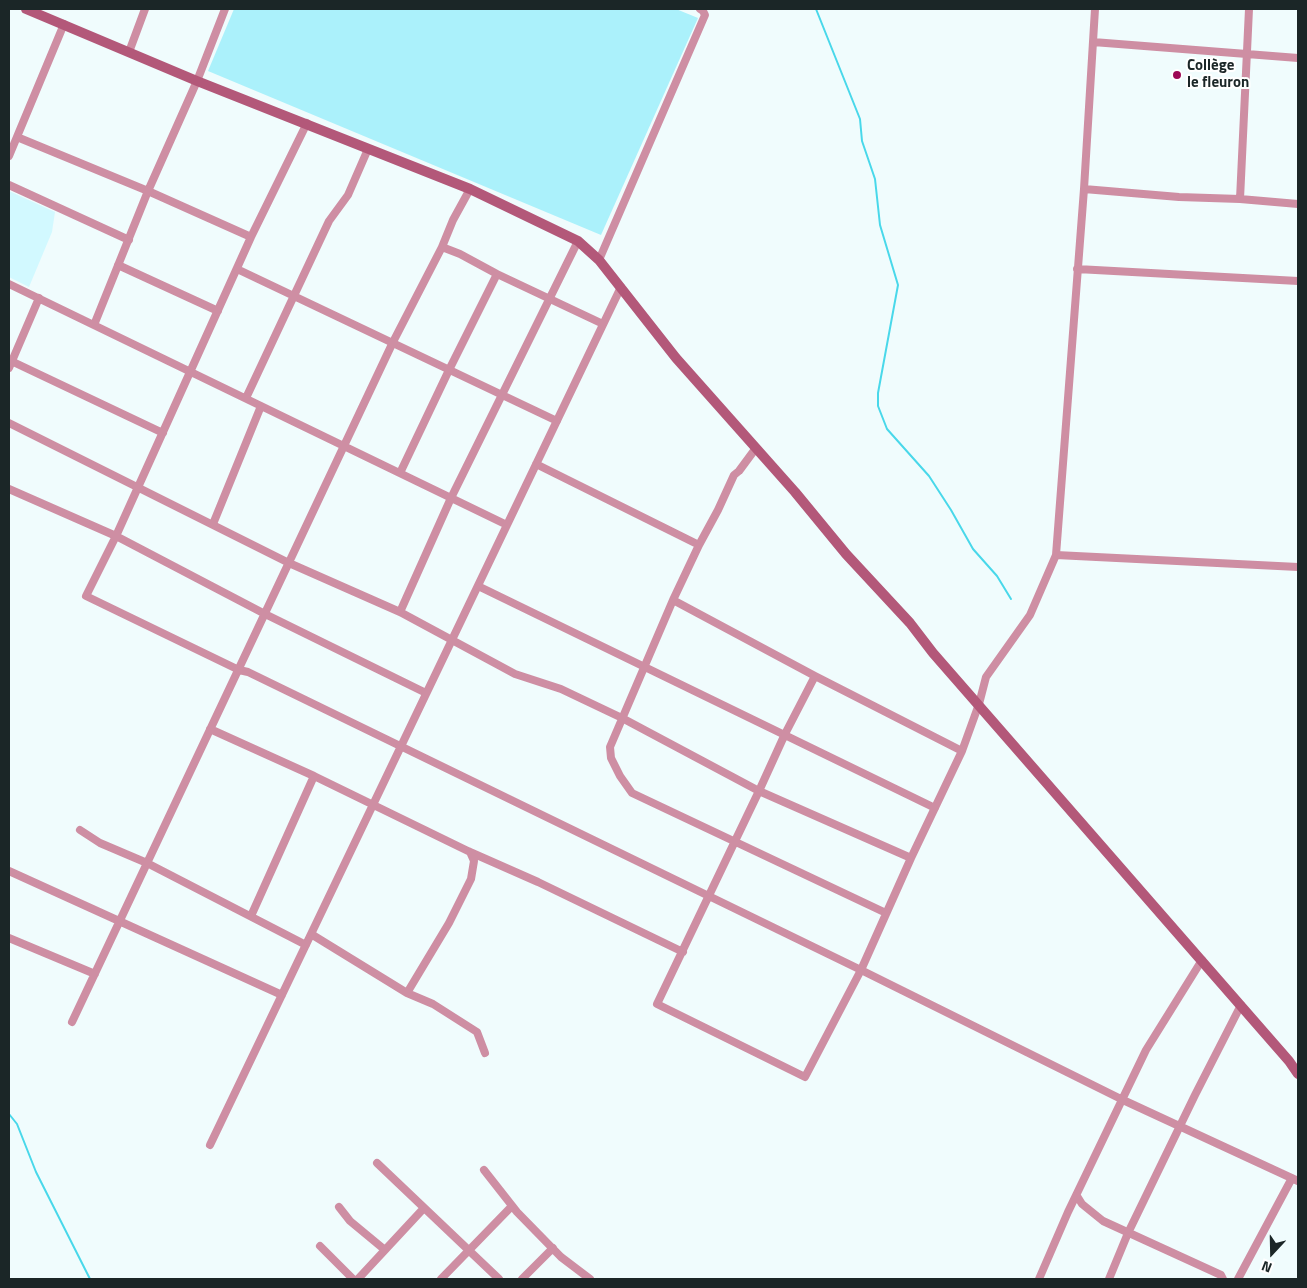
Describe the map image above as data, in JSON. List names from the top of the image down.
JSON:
{
  "places": ["Collège le fleuron"],
  "north": "bottom"
}
